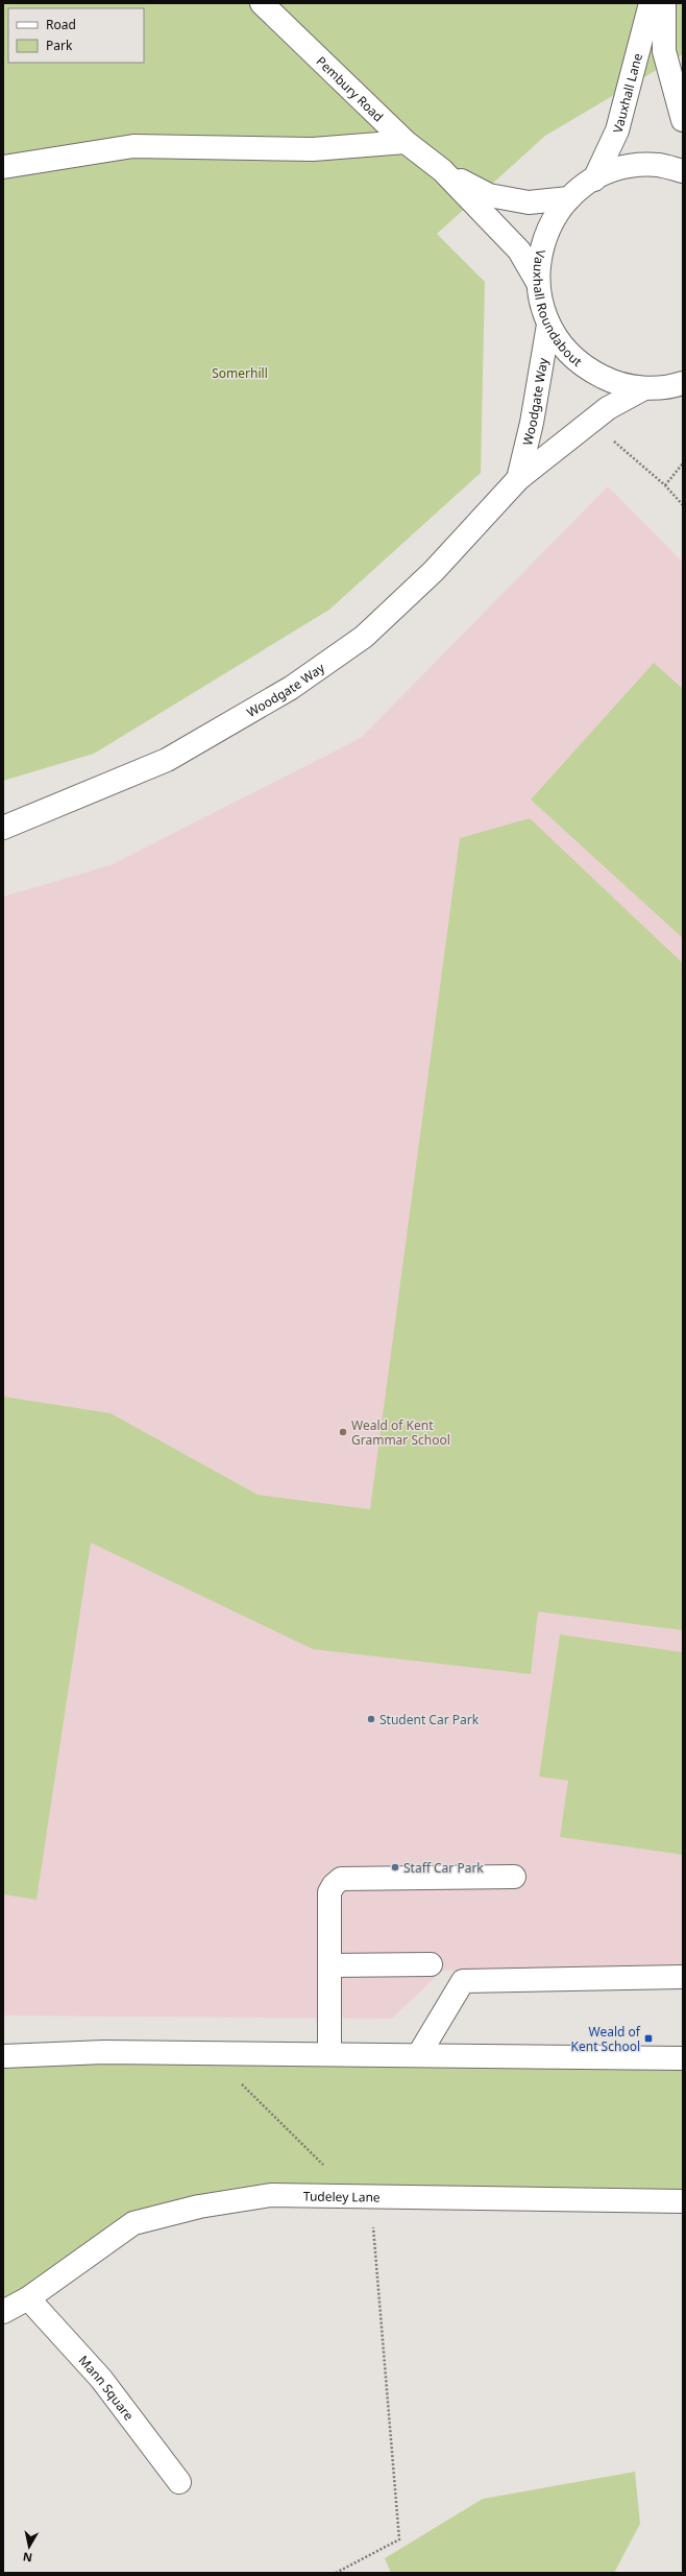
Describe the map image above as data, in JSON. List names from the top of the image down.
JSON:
{
  "streets": {
    "main road": [
      "Pembury Road",
      "Vauxhall Lane",
      "Vauxhall Roundabout",
      "Woodgate Way",
      "Tudeley Lane",
      "Mann Square"
    ]
  },
  "crossings": [
    ["Pembury Road", "Vauxhall Roundabout"],
    ["Vauxhall Lane", "Vauxhall Roundabout"],
    ["Vauxhall Roundabout", "Woodgate Way"],
    ["Tudeley Lane", "Mann Square"]
  ],
  "parks": ["Somerhill"],
  "places": {
    "other": ["Weald of Kent Grammar School", "Student Car Park", "Staff Car Park"],
    "transit": ["Weald of Kent School"]
  },
  "legend": ["Road", "Park"],
  "north": "bottom"
}
